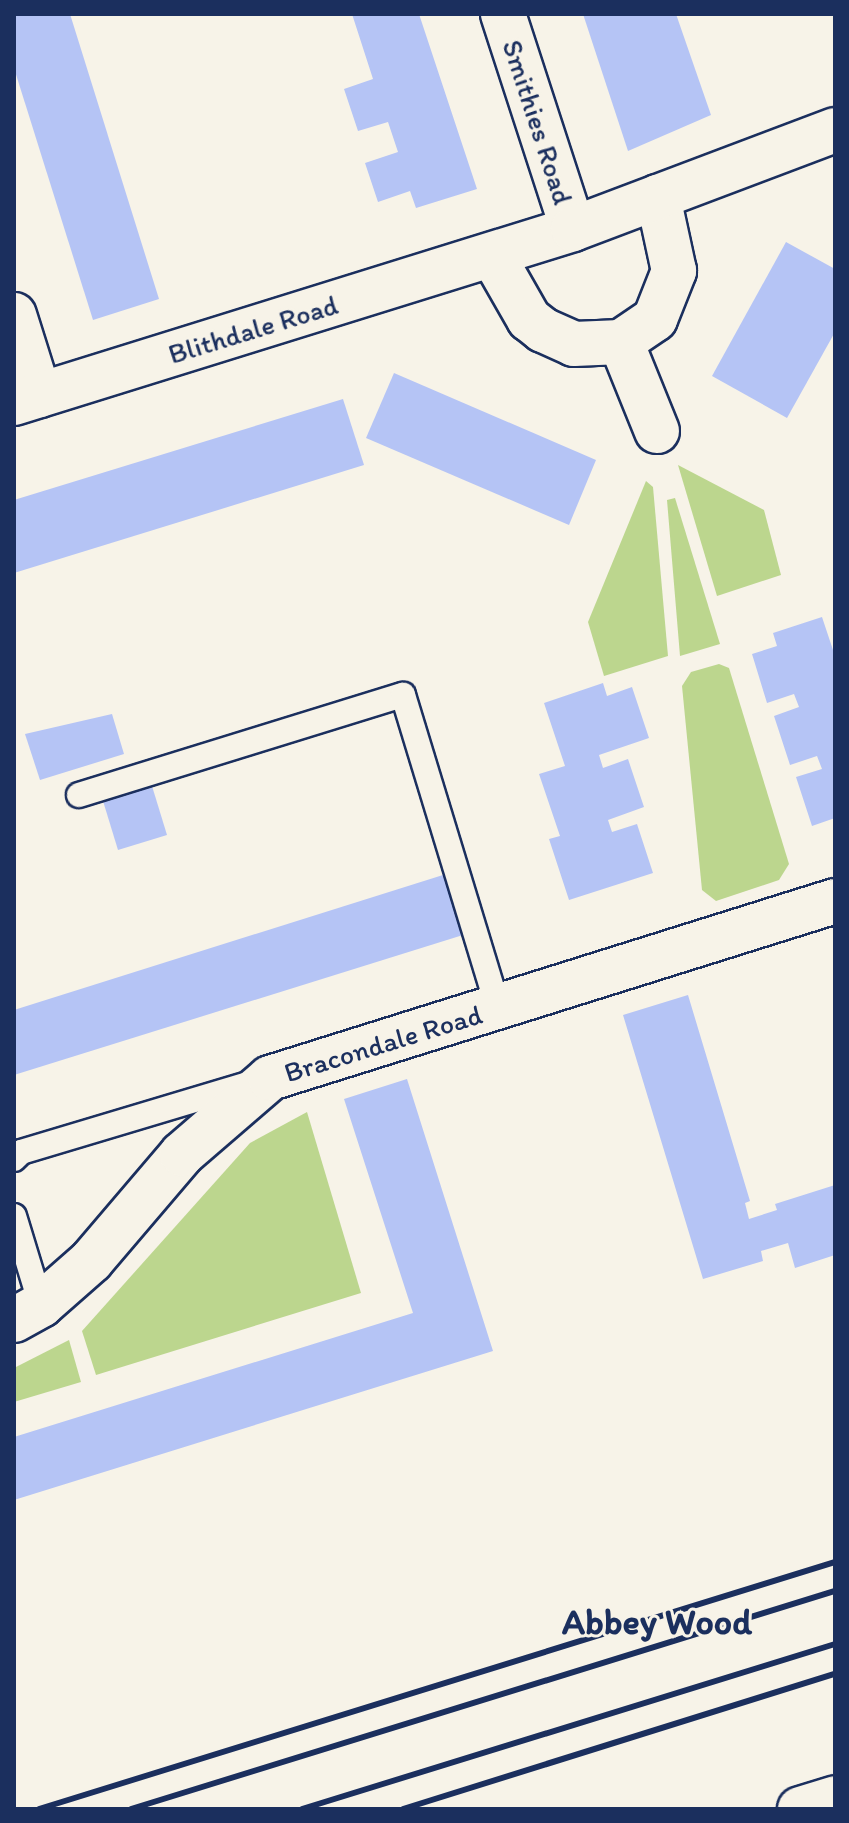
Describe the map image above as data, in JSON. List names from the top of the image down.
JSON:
{
  "streets": {
    "street": ["Smithies Road", "Blithdale Road", "Bracondale Road"]
  },
  "crossings": [
    ["Smithies Road", "Blithdale Road"]
  ],
  "districts": ["Abbey Wood"]
}
